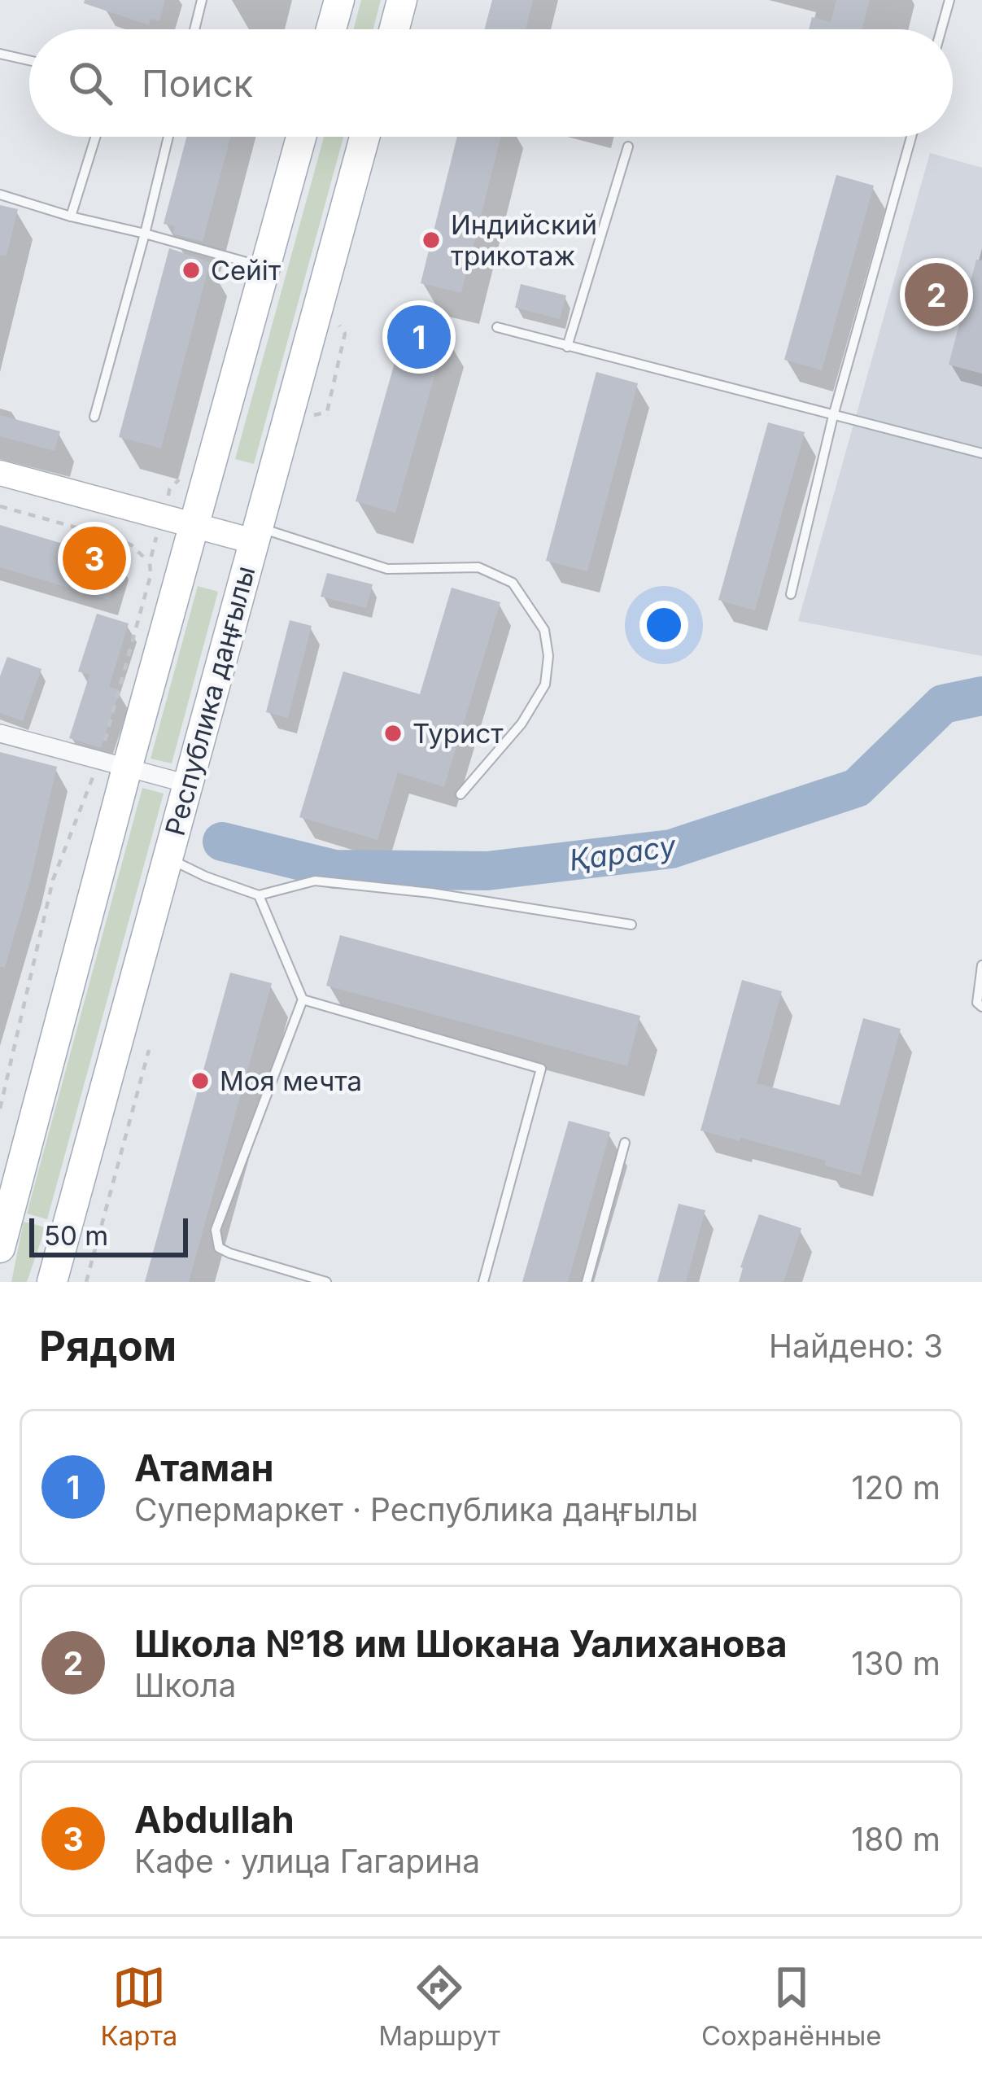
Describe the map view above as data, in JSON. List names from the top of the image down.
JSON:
{
  "streets": {
    "main road": ["Республика даңғылы"]
  },
  "water": ["Қарасу"],
  "places": [
    "Индийский трикотаж",
    "Сейіт",
    "Турист",
    "Моя мечта"
  ],
  "scale_bar": "50 m",
  "page": {
    "search": "Поиск",
    "pins": ["2", "1", "3"],
    "scale": "50 m",
    "heading": ["Рядом", "Найдено: 3"],
    "list": [
      {
        "mark": "1",
        "name": "Атаман",
        "note": "Супермаркет · Республика даңғылы",
        "value": "120 m"
      },
      {
        "mark": "2",
        "name": "Школа №18 им Шокана Уалиханова",
        "note": "Школа",
        "value": "130 m"
      },
      {
        "mark": "3",
        "name": "Аbdullah",
        "note": "Кафе · улица Гагарина",
        "value": "180 m"
      }
    ],
    "nav": ["Карта", "Маршрут", "Сохранённые"]
  }
}
